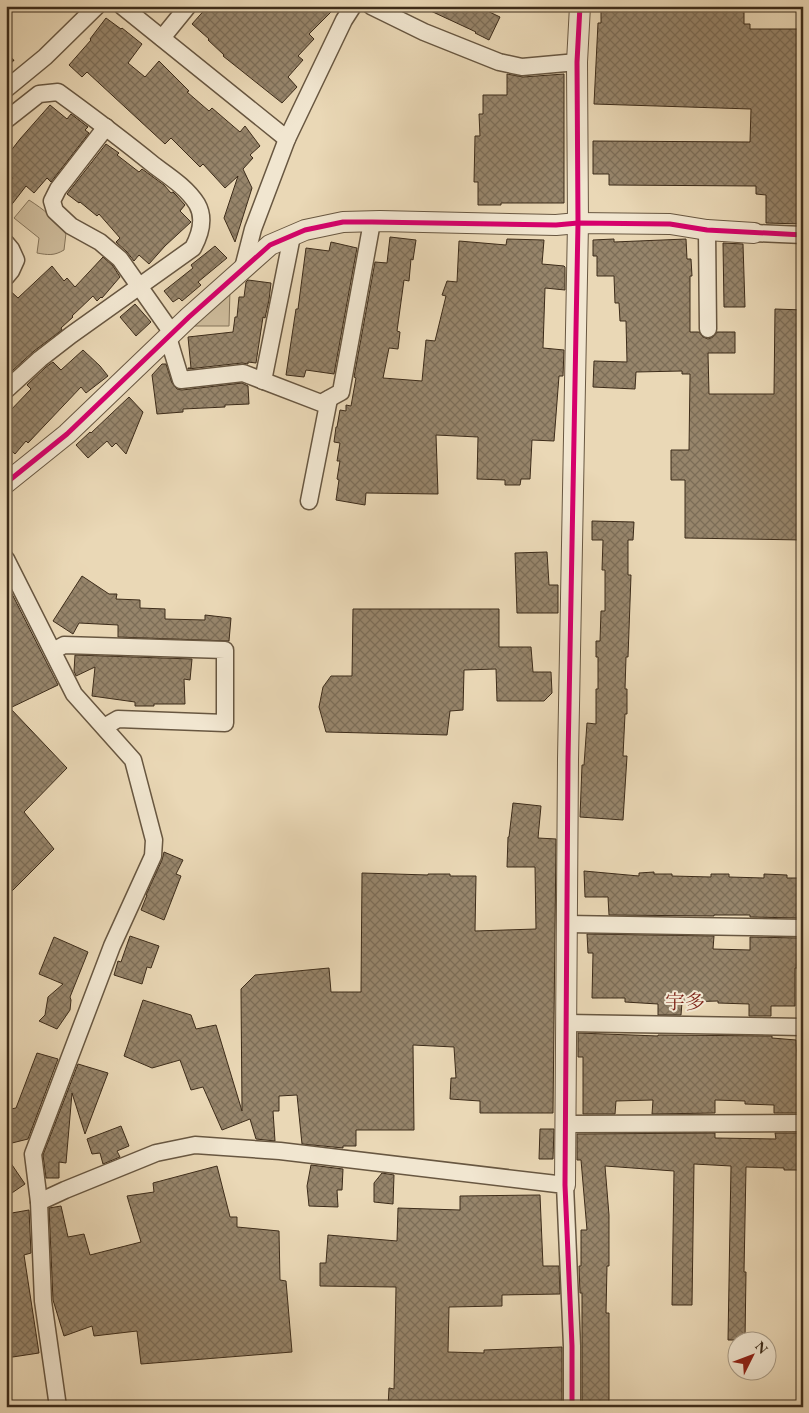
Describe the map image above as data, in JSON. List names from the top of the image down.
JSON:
{
  "districts": ["宇多"],
  "north": "top right"
}
